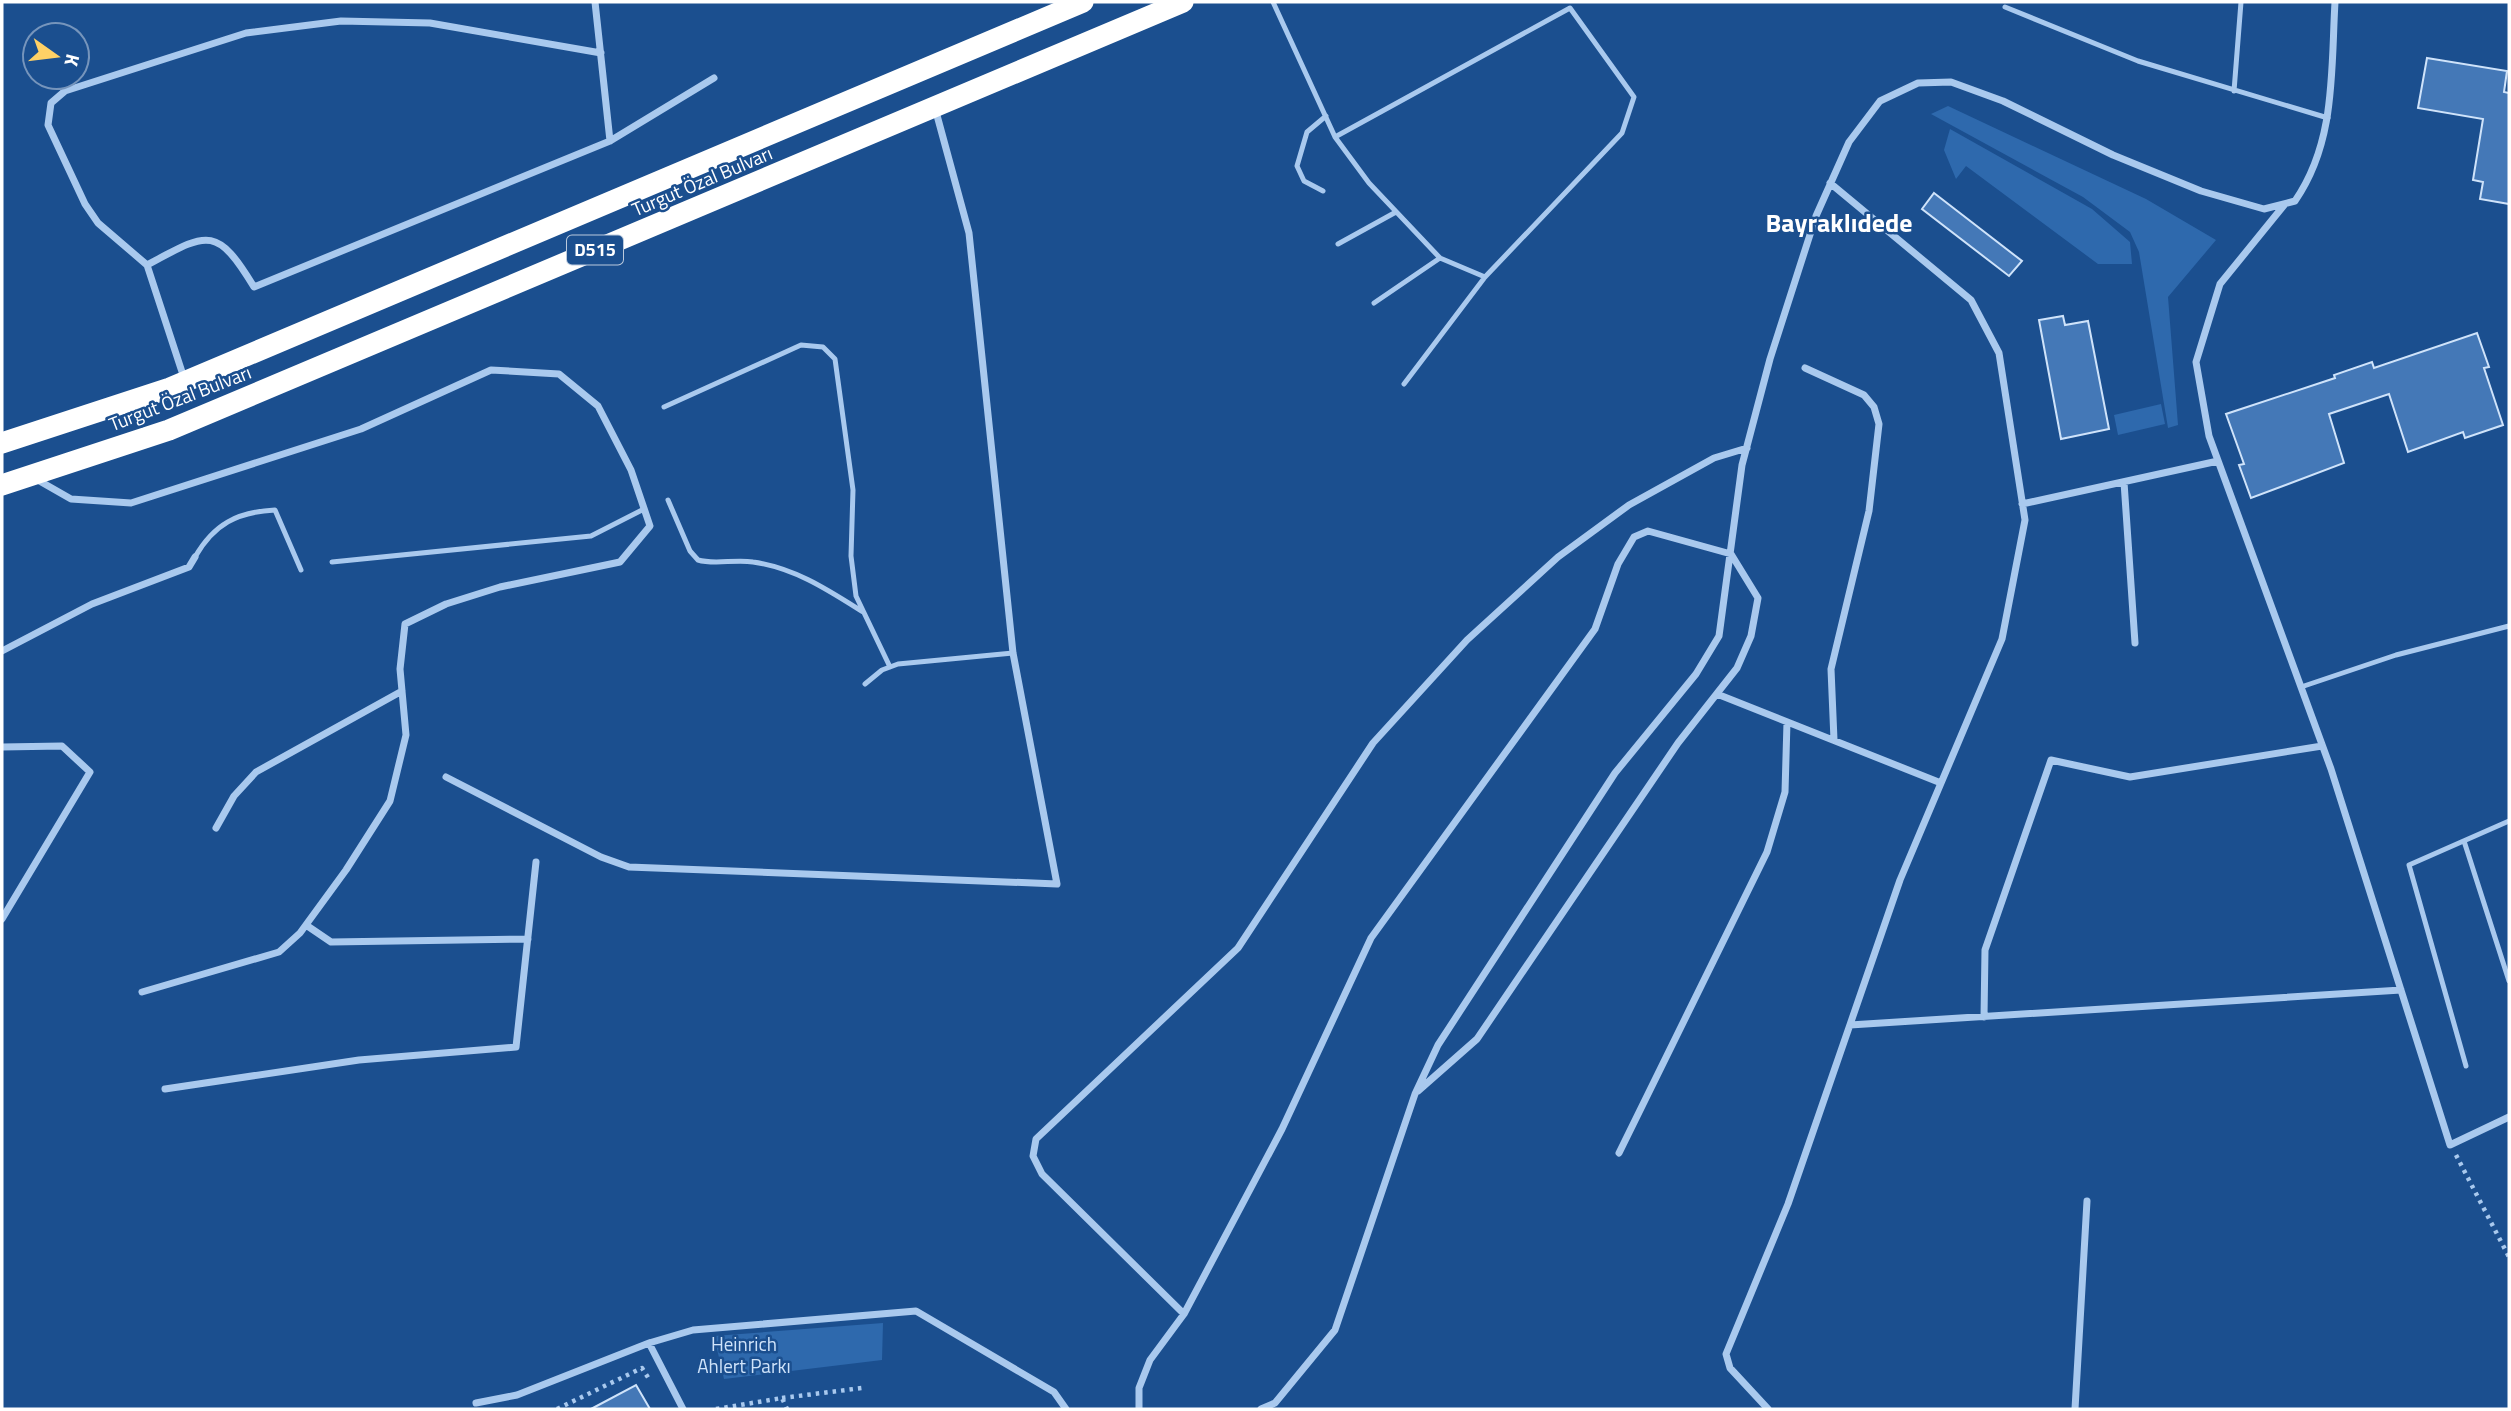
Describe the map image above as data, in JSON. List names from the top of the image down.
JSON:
{
  "streets": {
    "highway": ["Turgut Özal Bulvarı", "D515"]
  },
  "districts": ["Bayraklıdede"],
  "parks": ["Heinrich Ahlert Parkı"],
  "north": "right"
}
